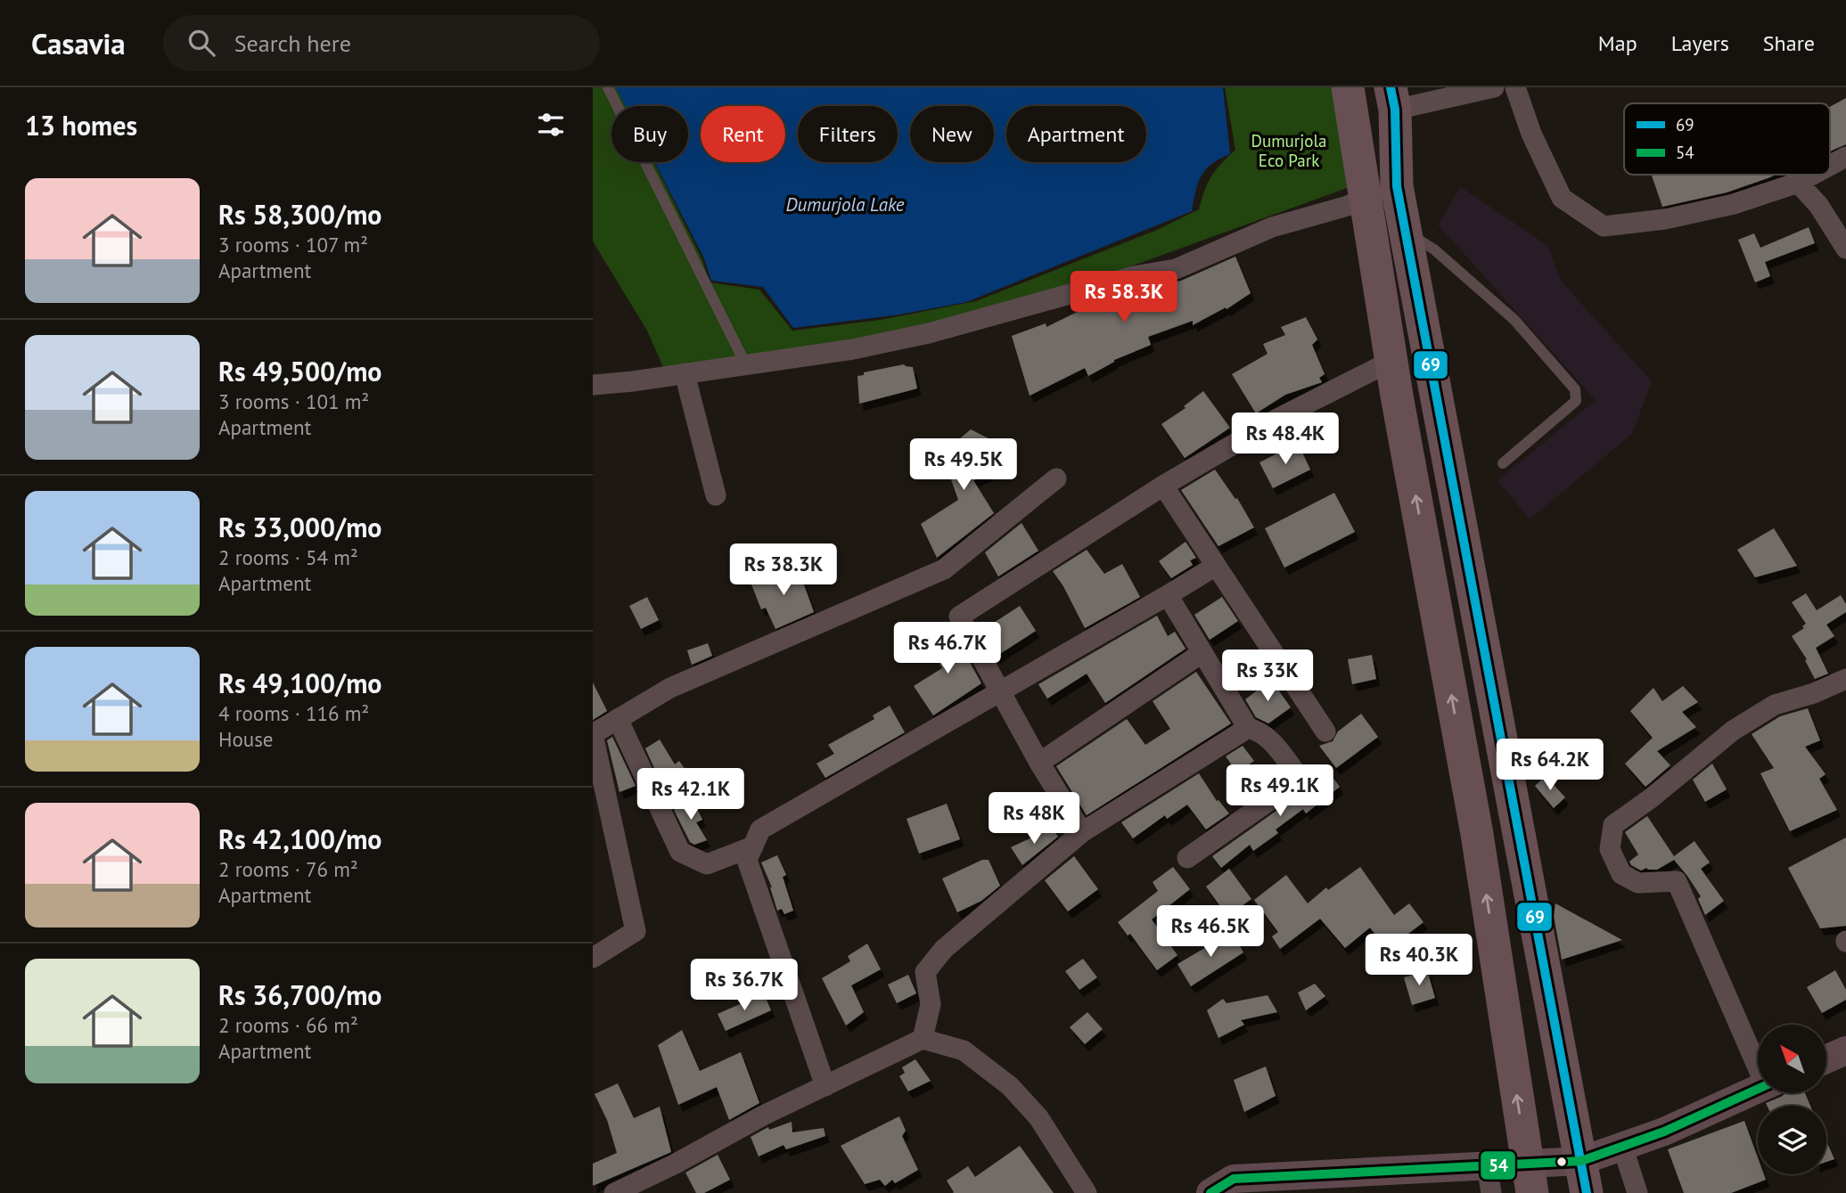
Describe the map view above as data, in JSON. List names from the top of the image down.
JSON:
{
  "water": ["Dumurjola Lake"],
  "parks": ["Dumurjola Eco Park"],
  "lines": ["transit line 69", "transit line 54"],
  "legend": ["69", "54"],
  "north": "top left",
  "page": {
    "header": "Casavia",
    "search": "Search here",
    "nav": ["Map", "Layers", "Share"],
    "heading": "13 homes",
    "chip": [
      "Buy",
      "Rent",
      "Filters",
      "New",
      "Apartment"
    ],
    "list": [
      {
        "name": "Rs 58,300/mo",
        "note": "3 rooms · 107 m² · Apartment"
      },
      {
        "name": "Rs 49,500/mo",
        "note": "3 rooms · 101 m² · Apartment"
      },
      {
        "name": "Rs 33,000/mo",
        "note": "2 rooms · 54 m² · Apartment"
      },
      {
        "name": "Rs 49,100/mo",
        "note": "4 rooms · 116 m² · House"
      },
      {
        "name": "Rs 42,100/mo",
        "note": "2 rooms · 76 m² · Apartment"
      },
      {
        "name": "Rs 36,700/mo",
        "note": "2 rooms · 66 m² · Apartment"
      }
    ],
    "price": [
      "Rs 58.3K",
      "Rs 48.4K",
      "Rs 49.5K",
      "Rs 38.3K",
      "Rs 46.7K",
      "Rs 33K",
      "Rs 64.2K",
      "Rs 49.1K",
      "Rs 42.1K",
      "Rs 48K",
      "Rs 46.5K",
      "Rs 40.3K",
      "Rs 36.7K"
    ]
  }
}
